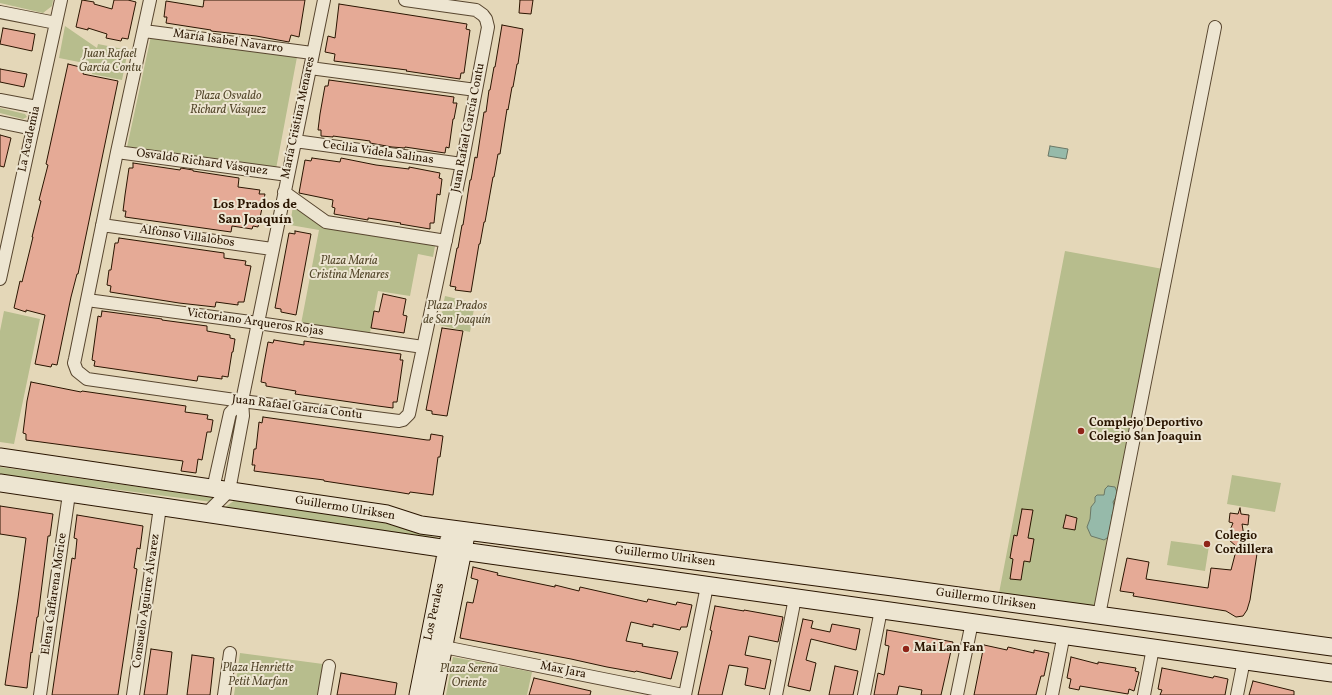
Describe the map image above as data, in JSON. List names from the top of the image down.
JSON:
{
  "streets": {
    "main road": ["Guillermo Ulriksen", "Los Perales"],
    "street": [
      "María Isabel Navarro",
      "María Cristina Menares",
      "Juan Rafael García Contu",
      "La Academia",
      "Cecilia Videla Salinas",
      "Osvaldo Richard Vásquez",
      "Alfonso Villalobos",
      "Victoriano Arqueros Rojas",
      "Elena Caffarena Morice",
      "Consuelo Aguirre Álvarez",
      "Max Jara"
    ]
  },
  "crossings": [
    ["María Isabel Navarro", "María Cristina Menares"],
    ["María Isabel Navarro", "Juan Rafael García Contu"],
    ["María Cristina Menares", "Juan Rafael García Contu"],
    ["María Cristina Menares", "Cecilia Videla Salinas"],
    ["María Cristina Menares", "Osvaldo Richard Vásquez"],
    ["María Cristina Menares", "Alfonso Villalobos"],
    ["María Cristina Menares", "Victoriano Arqueros Rojas"],
    ["María Cristina Menares", "Guillermo Ulriksen"],
    ["Juan Rafael García Contu", "Cecilia Videla Salinas"],
    ["Juan Rafael García Contu", "Osvaldo Richard Vásquez"],
    ["Juan Rafael García Contu", "Alfonso Villalobos"],
    ["Juan Rafael García Contu", "Victoriano Arqueros Rojas"],
    ["Guillermo Ulriksen", "Elena Caffarena Morice"],
    ["Guillermo Ulriksen", "Consuelo Aguirre Álvarez"],
    ["Guillermo Ulriksen", "Los Perales"],
    ["Los Perales", "Max Jara"]
  ],
  "districts": ["Los Prados de San Joaquín"],
  "parks": [
    "Juan Rafael García Contu",
    "Plaza Osvaldo Richard Vásquez",
    "Plaza María Cristina Menares",
    "Plaza Prados de San Joaquín",
    "Plaza Henriette Petit Marfan",
    "Plaza Serena Oriente"
  ],
  "places": ["Complejo Deportivo Colegio San Joaquin", "Colegio Cordillera", "Mai Lan Fan"]
}
